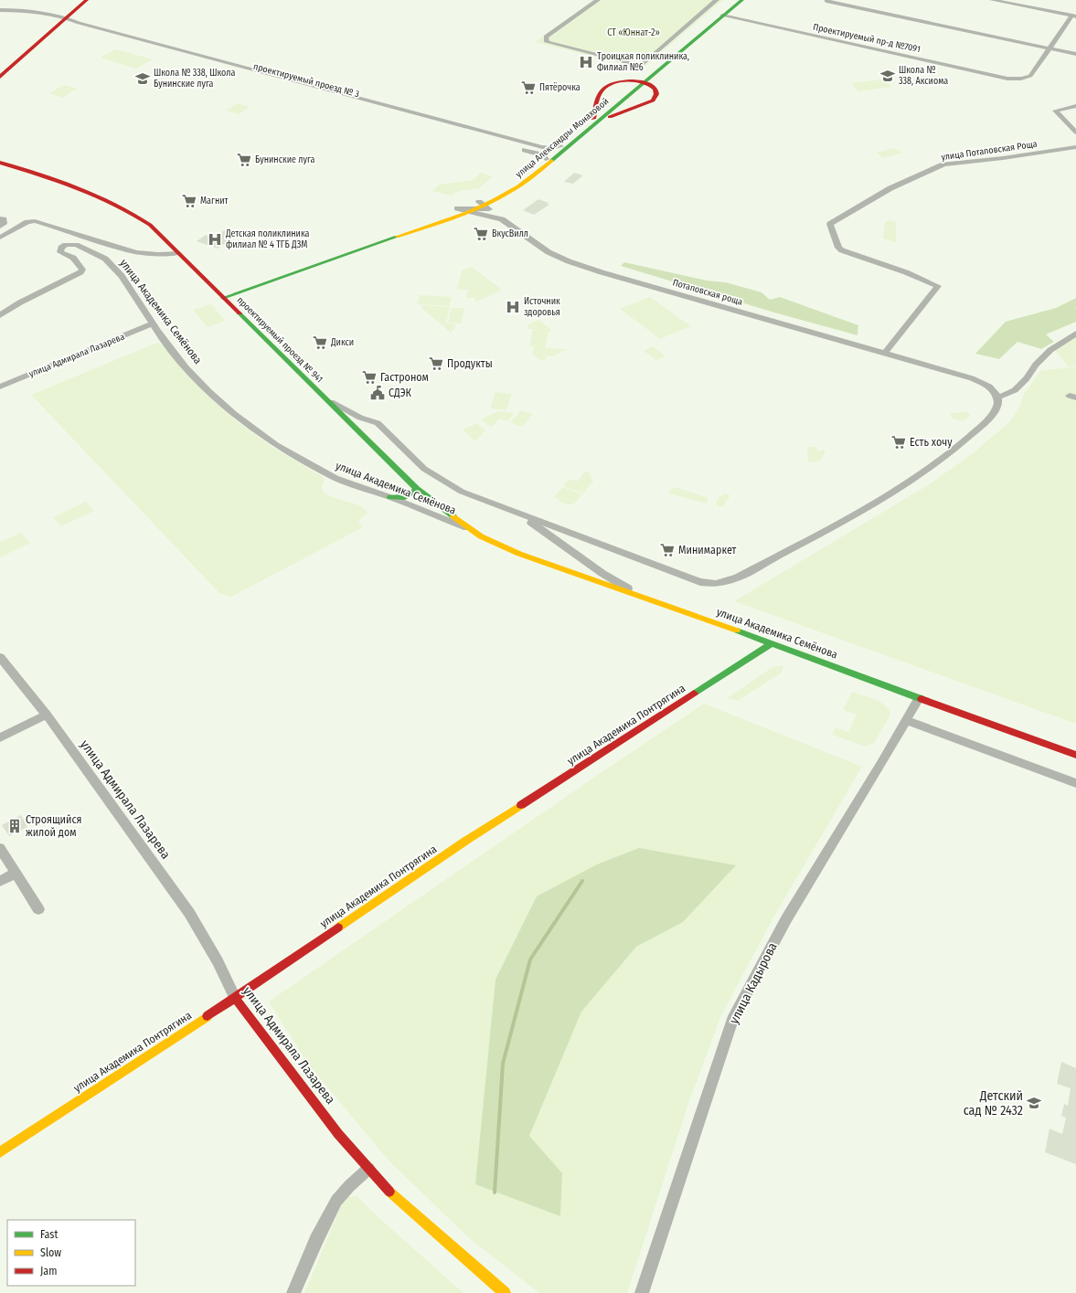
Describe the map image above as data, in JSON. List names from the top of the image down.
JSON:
{
  "streets": {
    "main road": [
      "улица Александры Монаховой",
      "улица Академика Семёнова",
      "проектируемый проезд № 941",
      "улица Адмирала Лазарева",
      "улица Академика Понтрягина"
    ],
    "street": [
      "Проектируемый пр-д №7091",
      "проектируемый проезд № 3",
      "улица Потаповская Роща",
      "Потаповская роща",
      "улица Кадырова"
    ]
  },
  "crossings": [
    ["Проектируемый пр-д №7091", "улица Александры Монаховой"],
    ["проектируемый проезд № 3", "улица Александры Монаховой"],
    ["улица Александры Монаховой", "Потаповская роща"],
    ["улица Александры Монаховой", "проектируемый проезд № 941"],
    ["улица Потаповская Роща", "Потаповская роща"],
    ["улица Академика Семёнова", "проектируемый проезд № 941"],
    ["улица Академика Семёнова", "улица Адмирала Лазарева"],
    ["улица Академика Семёнова", "улица Академика Понтрягина"],
    ["улица Академика Семёнова", "улица Кадырова"],
    ["улица Адмирала Лазарева", "улица Академика Понтрягина"]
  ],
  "parks": ["СТ «Юннат-2»"],
  "places": {
    "hospital": ["Троицкая поликлиника, Филиал №6", "Детская поликлиника филиал № 4 ТГБ ДЗМ", "Источник здоровья"],
    "school or university": ["Школа № 338, Аксиома", "Школа № 338, Школа Бунинские луга", "Детский сад № 2432"],
    "supermarket": [
      "Пятёрочка",
      "Бунинские луга",
      "Магнит",
      "ВкусВилл",
      "Дикси",
      "Продукты",
      "Гастроном",
      "Есть хочу",
      "Минимаркет"
    ],
    "public building": ["СДЭК"],
    "building": ["Строящийся жилой дом"]
  },
  "legend": ["Fast", "Slow", "Jam"]
}
